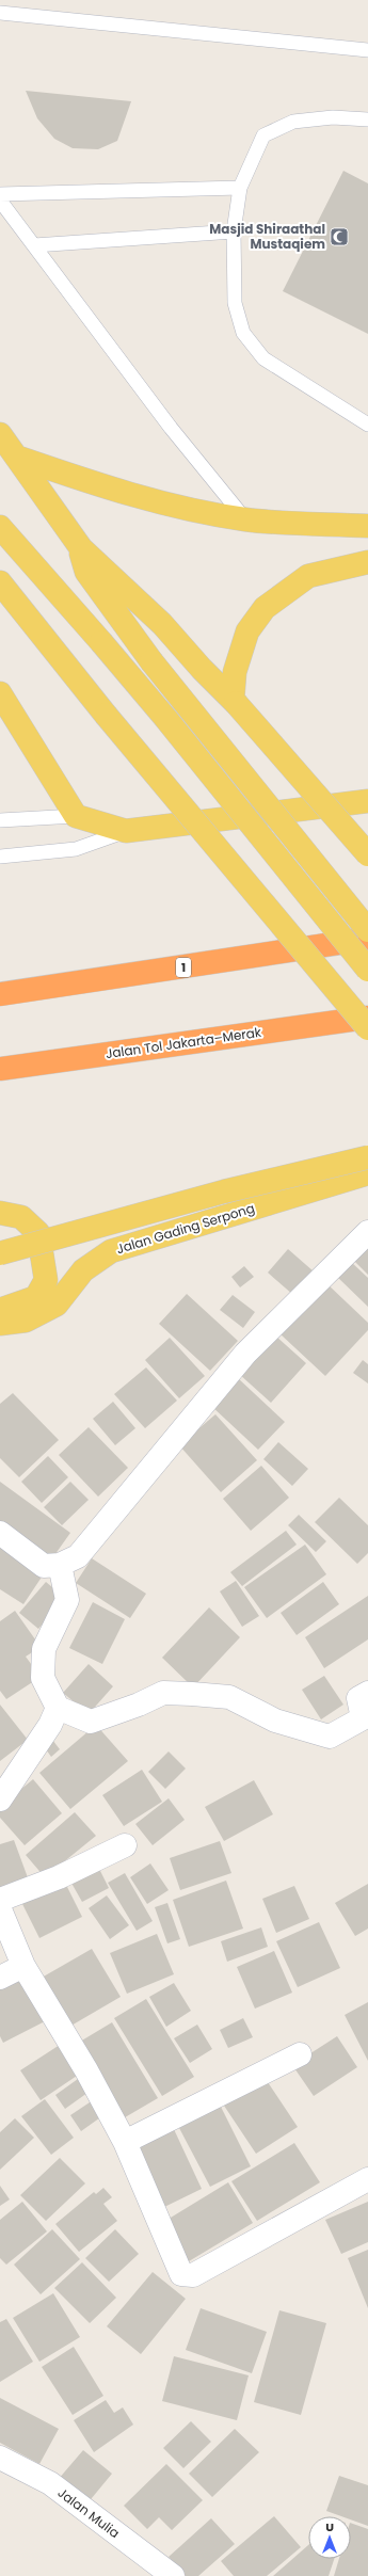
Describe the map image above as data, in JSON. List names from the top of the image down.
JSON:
{
  "streets": {
    "highway": ["1", "Jalan Tol Jakarta–Merak"],
    "main road": ["Jalan Gading Serpong"],
    "street": ["Jalan Mulia"]
  },
  "places": {
    "mosque": ["Masjid Shiraathal Mustaqiem"]
  },
  "north": "top"
}
